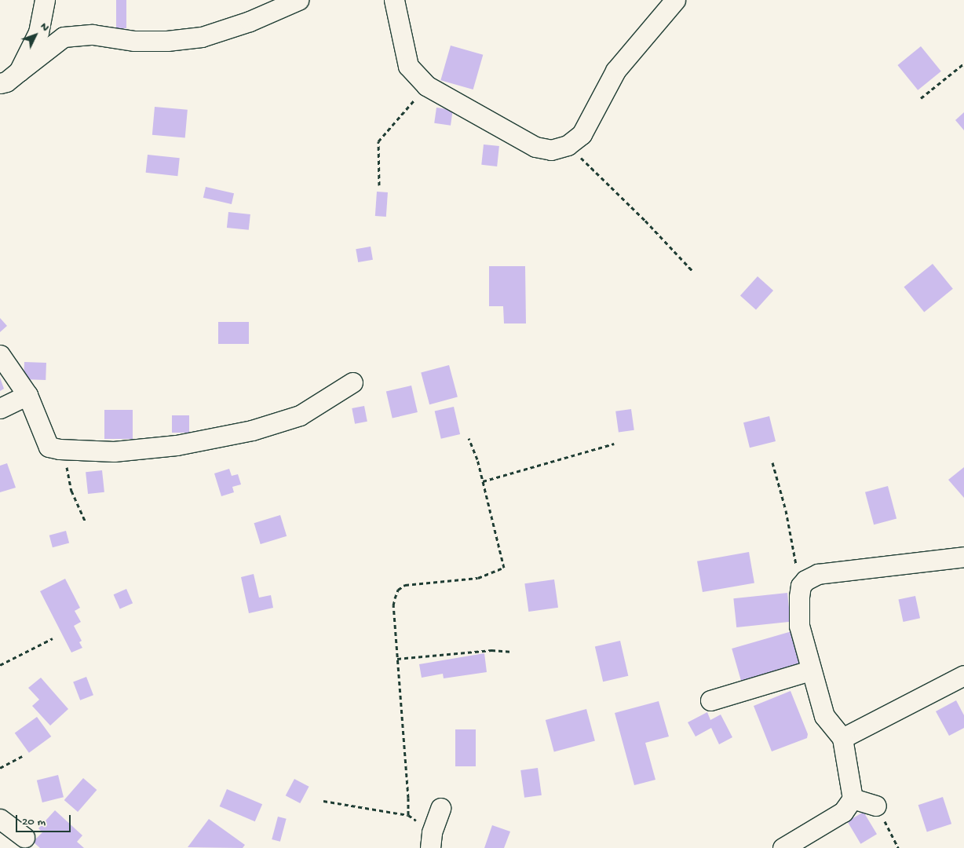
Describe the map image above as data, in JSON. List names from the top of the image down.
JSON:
{
  "scale_bar": "20 m",
  "north": "top right"
}
